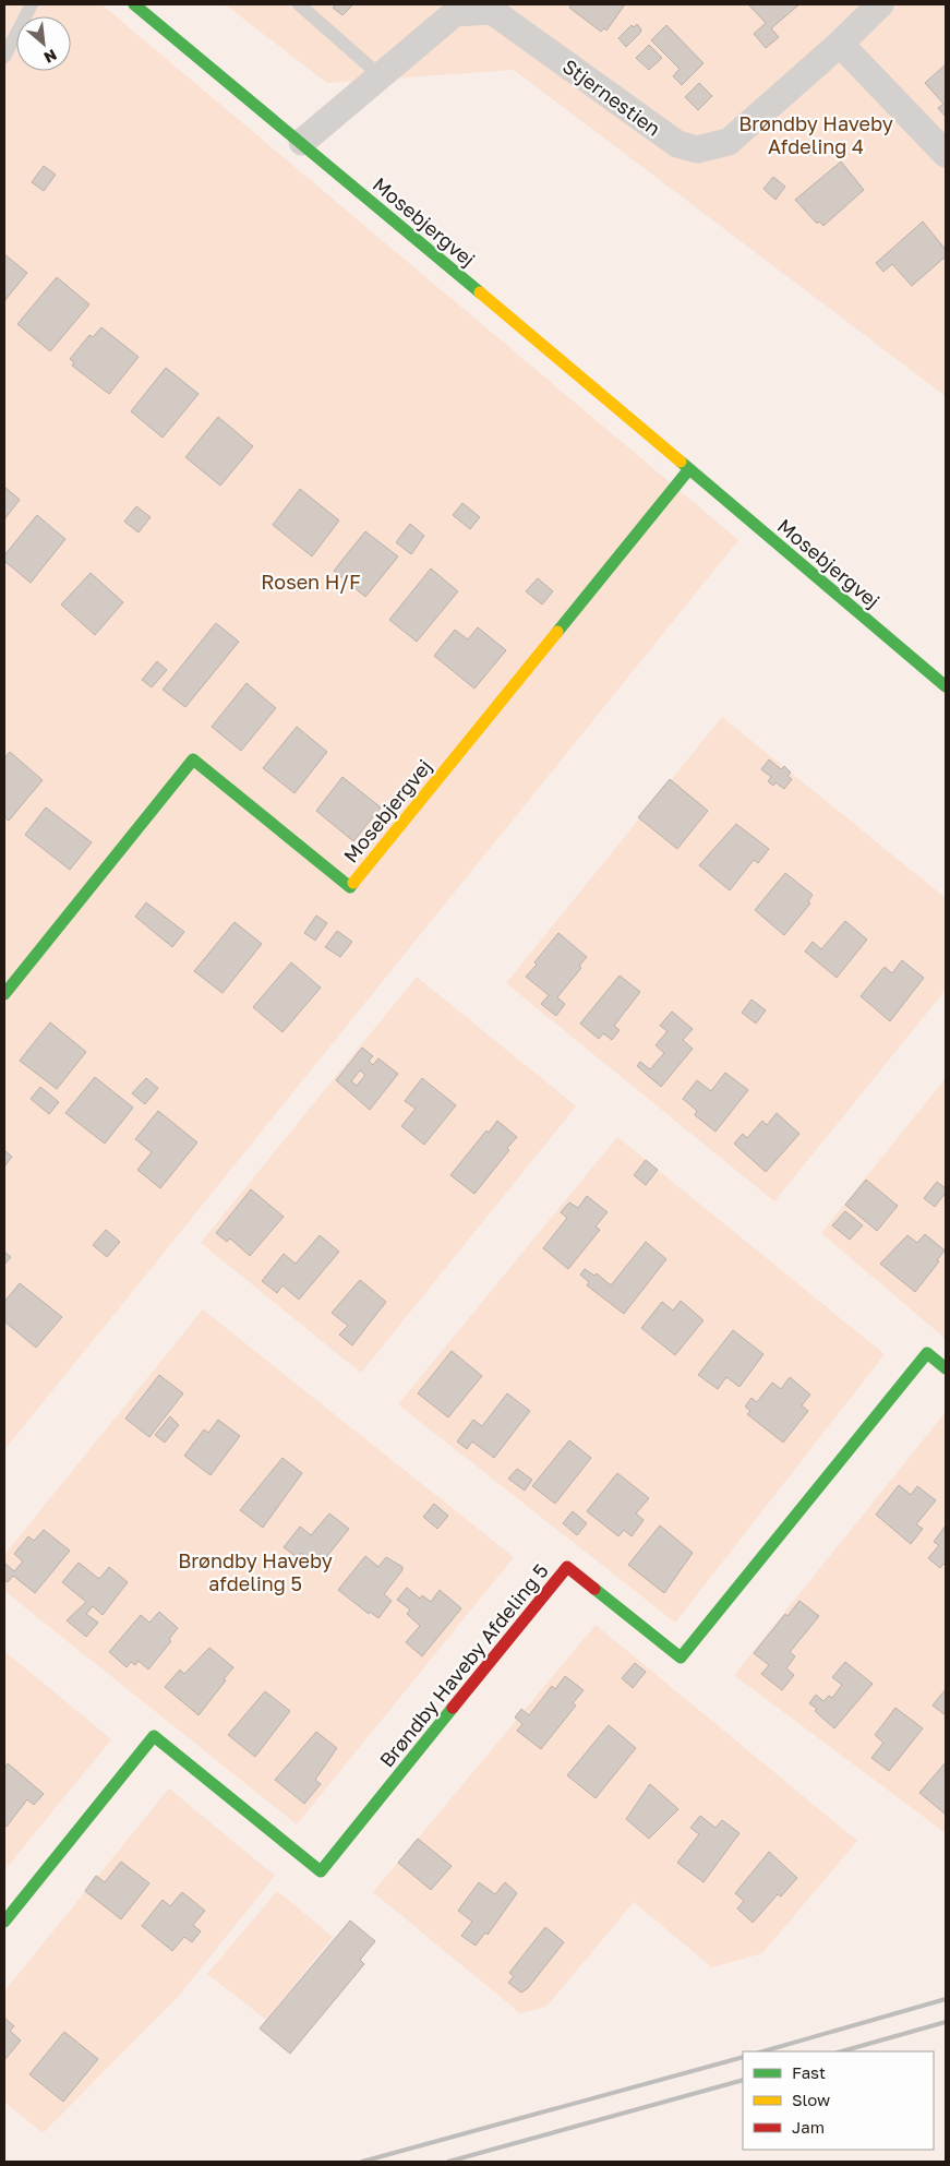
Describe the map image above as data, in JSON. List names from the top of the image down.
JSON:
{
  "streets": {
    "street": ["Stjernestien", "Mosebjergvej", "Brøndby Haveby Afdeling 5"]
  },
  "crossings": [
    ["Stjernestien", "Mosebjergvej"]
  ],
  "parks": ["Brøndby Haveby Afdeling 4", "Rosen H/F", "Brøndby Haveby afdeling 5"],
  "legend": ["Fast", "Slow", "Jam"],
  "north": "bottom right"
}
